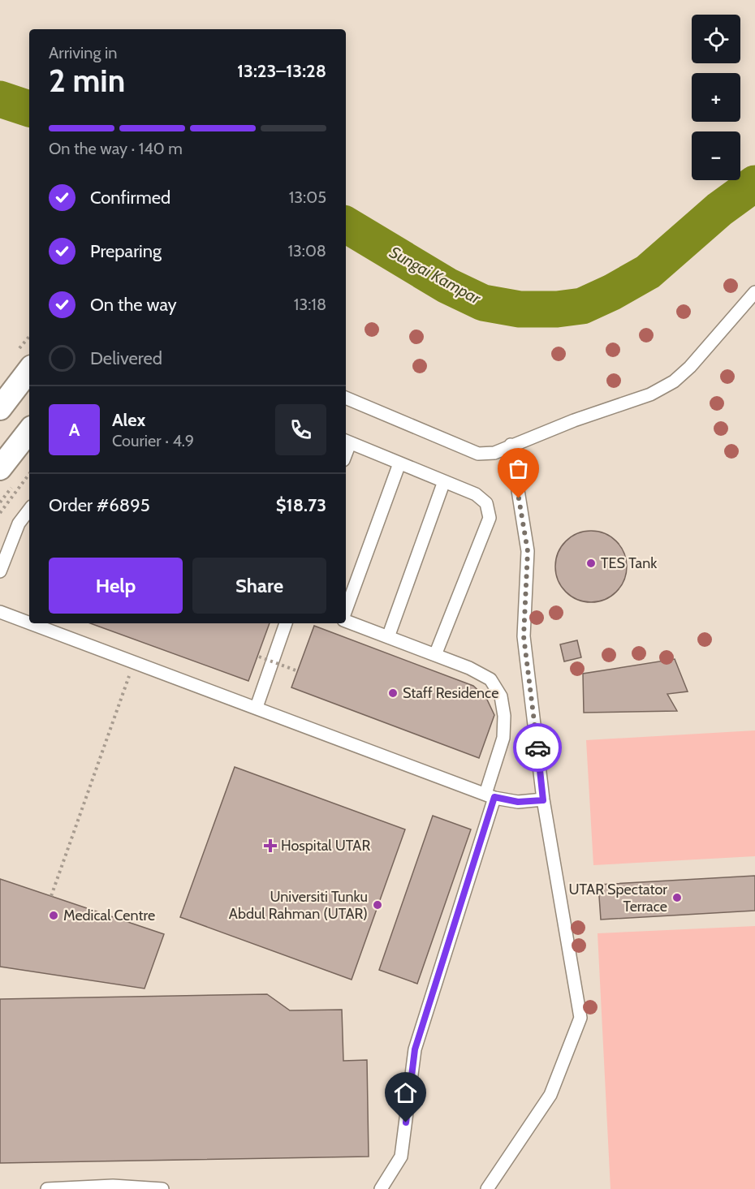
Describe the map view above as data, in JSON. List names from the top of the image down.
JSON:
{
  "water": ["Sungai Kampar"],
  "places": {
    "other": [
      "TES Tank",
      "Staff Residence",
      "UTAR Spectator Terrace",
      "Universiti Tunku Abdul Rahman (UTAR)",
      "Medical Centre"
    ],
    "health": ["Hospital UTAR"]
  },
  "page": {
    "map_buttons": ["+", "−"],
    "heading": ["2 min", "Arriving in", "13:23–13:28"],
    "panel": [
      "Alex",
      "Courier · 4.9",
      "Order #6895",
      "$18.73"
    ],
    "bar": "On the way · 140 m",
    "list": [
      ["Confirmed", "13:05"],
      ["Preparing", "13:08"],
      ["On the way", "13:18"],
      "Delivered"
    ],
    "round": "A",
    "buttons": ["Help", "Share"]
  }
}
